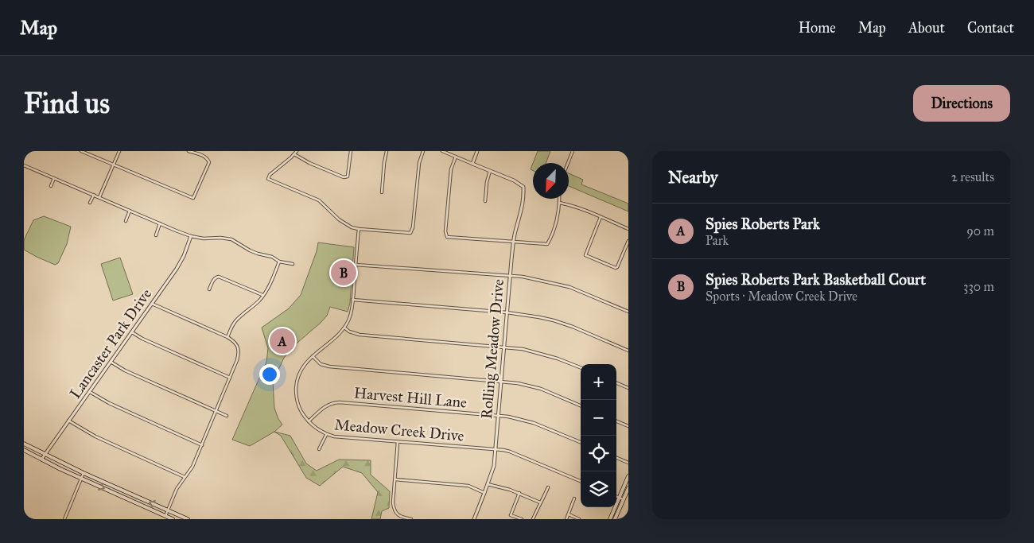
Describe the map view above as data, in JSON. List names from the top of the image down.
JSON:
{
  "streets": {
    "street": [
      "Lancaster Park Drive",
      "Rolling Meadow Drive",
      "Harvest Hill Lane",
      "Meadow Creek Drive"
    ]
  },
  "crossings": [
    ["Rolling Meadow Drive", "Harvest Hill Lane"],
    ["Rolling Meadow Drive", "Meadow Creek Drive"],
    ["Harvest Hill Lane", "Meadow Creek Drive"]
  ],
  "north": "bottom left",
  "page": {
    "header": "Map",
    "nav": [
      "Home",
      "Map",
      "About",
      "Contact"
    ],
    "buttons": "Directions",
    "title": "Find us",
    "heading": ["Nearby", "2 results"],
    "list": [
      {
        "mark": "A",
        "name": "Spies Roberts Park",
        "note": "Park",
        "value": "90 m"
      },
      {
        "mark": "B",
        "name": "Spies Roberts Park Basketball Court",
        "note": "Sports · Meadow Creek Drive",
        "value": "330 m"
      }
    ],
    "pins": ["B", "A"],
    "map_buttons": ["+", "−"]
  }
}
